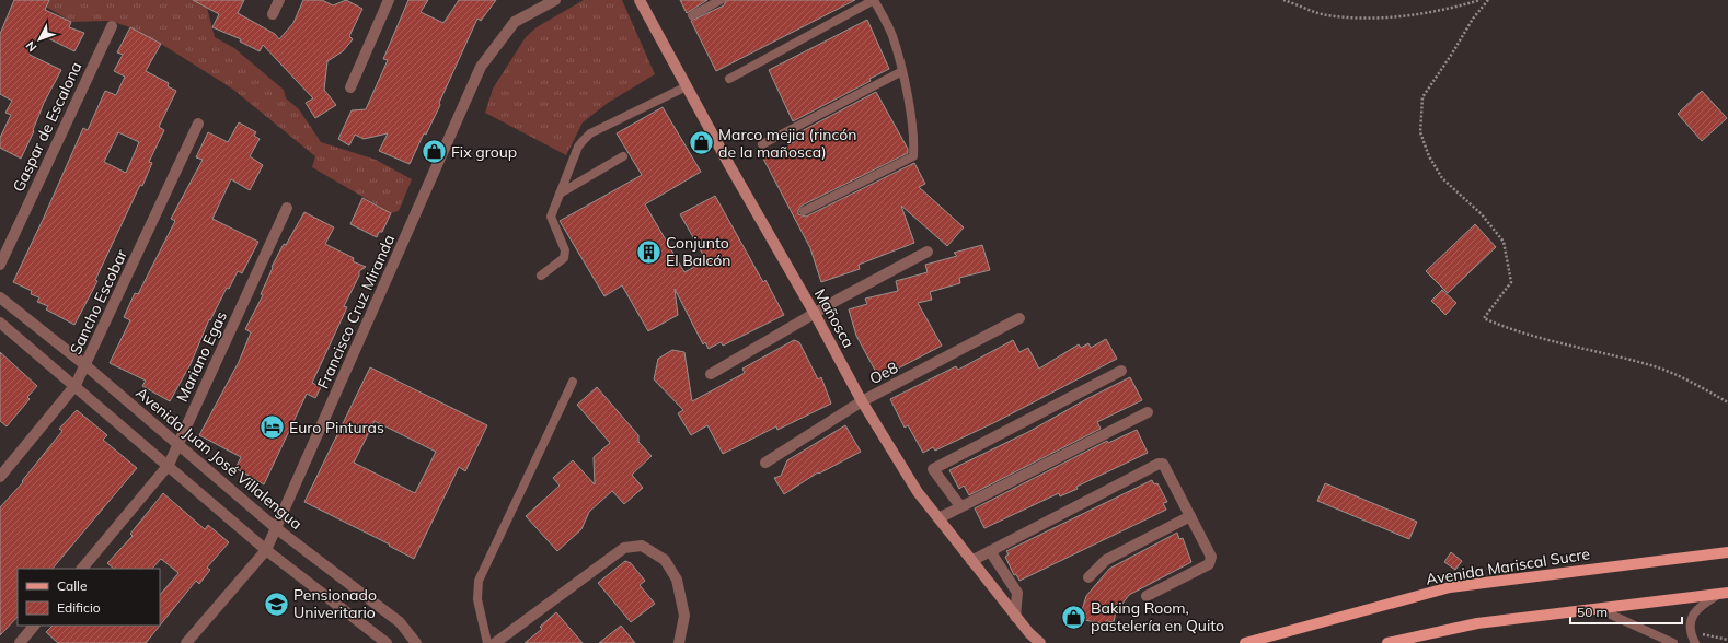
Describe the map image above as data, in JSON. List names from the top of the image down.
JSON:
{
  "streets": {
    "main road": ["Avenida Mariscal Sucre"],
    "street": [
      "Gaspar de Escalona",
      "Sancho Escobar",
      "Francisco Cruz Miranda",
      "Mañosca",
      "Mariano Egas",
      "Oe8",
      "Avenida Juan José Villalengua"
    ]
  },
  "crossings": [
    ["Sancho Escobar", "Avenida Juan José Villalengua"],
    ["Francisco Cruz Miranda", "Avenida Juan José Villalengua"],
    ["Mañosca", "Oe8"],
    ["Mariano Egas", "Avenida Juan José Villalengua"]
  ],
  "places": {
    "shop": ["Marco mejia (rincón de la mañosca)", "Fix group", "Baking Room, pastelería en Quito"],
    "building": ["Conjunto El Balcón"],
    "hotel": ["Euro Pinturas"],
    "school or university": ["Pensionado Univeritario"]
  },
  "legend": ["Calle", "Edificio"],
  "scale_bar": "50 m",
  "north": "bottom left"
}
